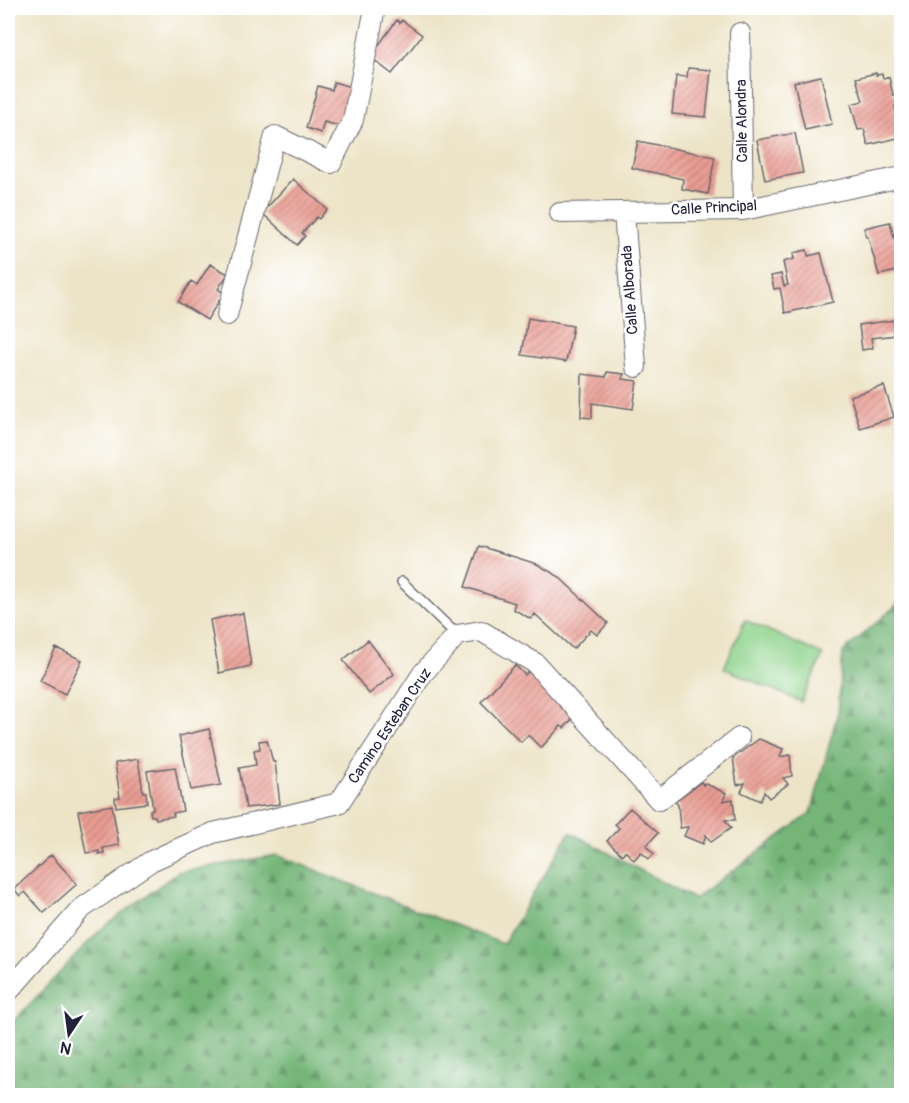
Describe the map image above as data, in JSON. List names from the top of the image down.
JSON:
{
  "streets": {
    "street": [
      "Calle Alondra",
      "Calle Principal",
      "Calle Alborada",
      "Camino Esteban Cruz"
    ]
  },
  "crossings": [
    ["Calle Alondra", "Calle Principal"],
    ["Calle Principal", "Calle Alborada"]
  ],
  "north": "bottom"
}
